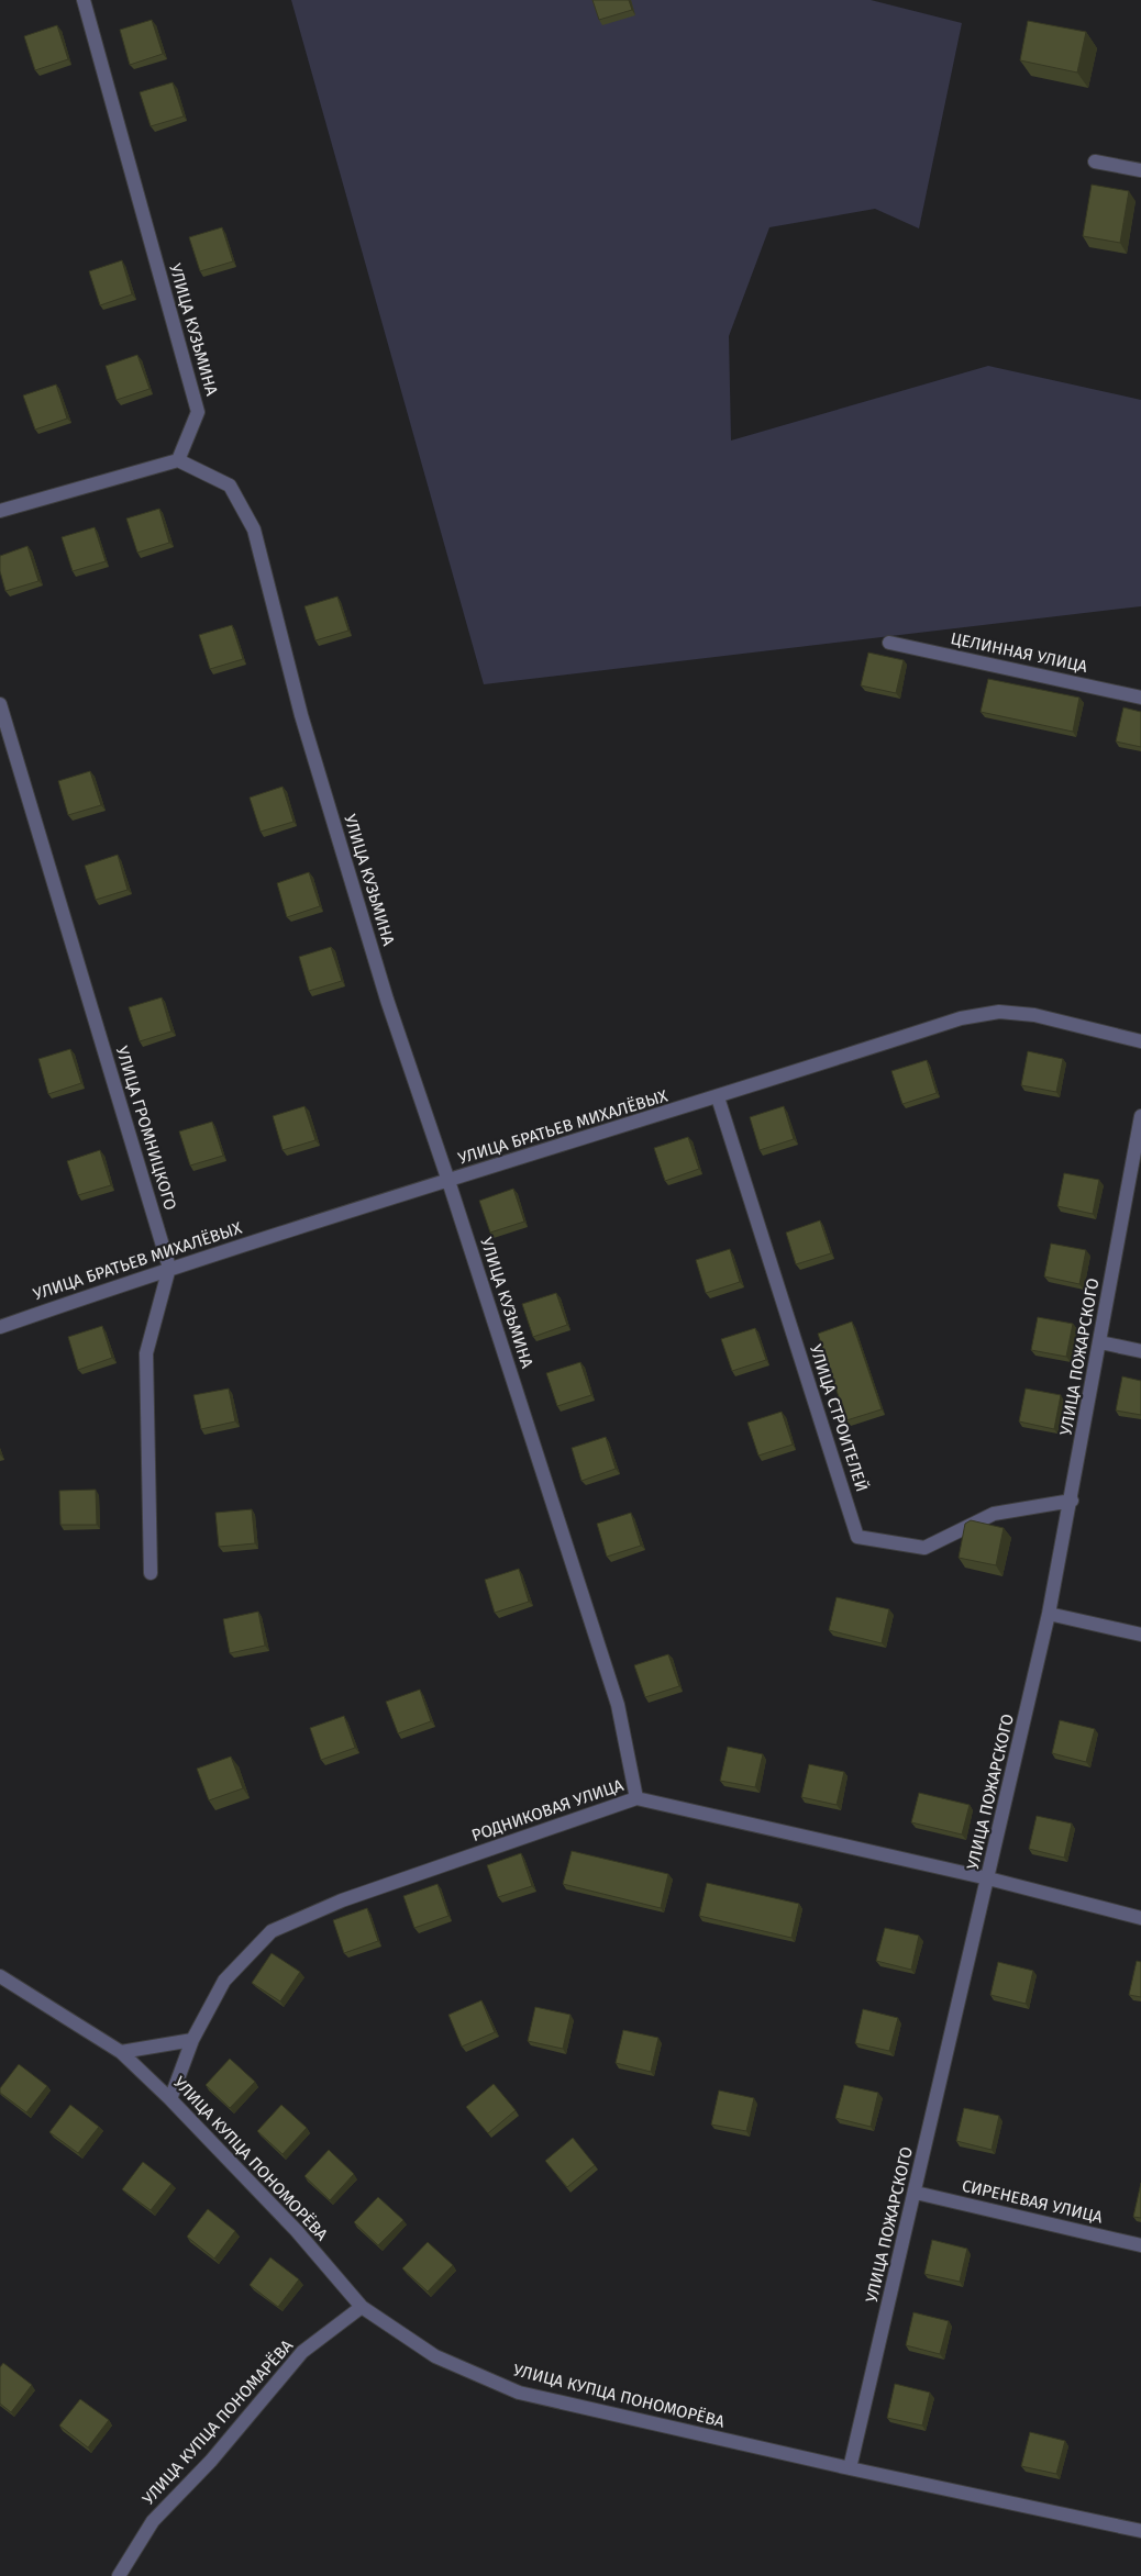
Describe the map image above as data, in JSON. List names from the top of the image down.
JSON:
{
  "streets": {
    "street": [
      "УЛИЦА КУЗЬМИНА",
      "ЦЕЛИННАЯ УЛИЦА",
      "УЛИЦА БРАТЬЕВ МИХАЛЁВЫХ",
      "УЛИЦА ГРОМНИЦКОГО",
      "УЛИЦА ПОЖАРСКОГО",
      "УЛИЦА СТРОИТЕЛЕЙ",
      "РОДНИКОВАЯ УЛИЦА",
      "УЛИЦА КУПЦА ПОНОМОРЁВА",
      "СИРЕНЕВАЯ УЛИЦА",
      "УЛИЦА КУПЦА ПОНОМАРЁВА"
    ]
  },
  "crossings": [
    ["УЛИЦА КУЗЬМИНА", "УЛИЦА БРАТЬЕВ МИХАЛЁВЫХ"],
    ["УЛИЦА КУЗЬМИНА", "РОДНИКОВАЯ УЛИЦА"],
    ["УЛИЦА БРАТЬЕВ МИХАЛЁВЫХ", "УЛИЦА ГРОМНИЦКОГО"],
    ["УЛИЦА БРАТЬЕВ МИХАЛЁВЫХ", "УЛИЦА СТРОИТЕЛЕЙ"],
    ["УЛИЦА ПОЖАРСКОГО", "УЛИЦА СТРОИТЕЛЕЙ"],
    ["УЛИЦА ПОЖАРСКОГО", "РОДНИКОВАЯ УЛИЦА"],
    ["УЛИЦА ПОЖАРСКОГО", "УЛИЦА КУПЦА ПОНОМОРЁВА"],
    ["УЛИЦА ПОЖАРСКОГО", "СИРЕНЕВАЯ УЛИЦА"],
    ["РОДНИКОВАЯ УЛИЦА", "УЛИЦА КУПЦА ПОНОМОРЁВА"],
    ["УЛИЦА КУПЦА ПОНОМОРЁВА", "УЛИЦА КУПЦА ПОНОМАРЁВА"]
  ]
}
